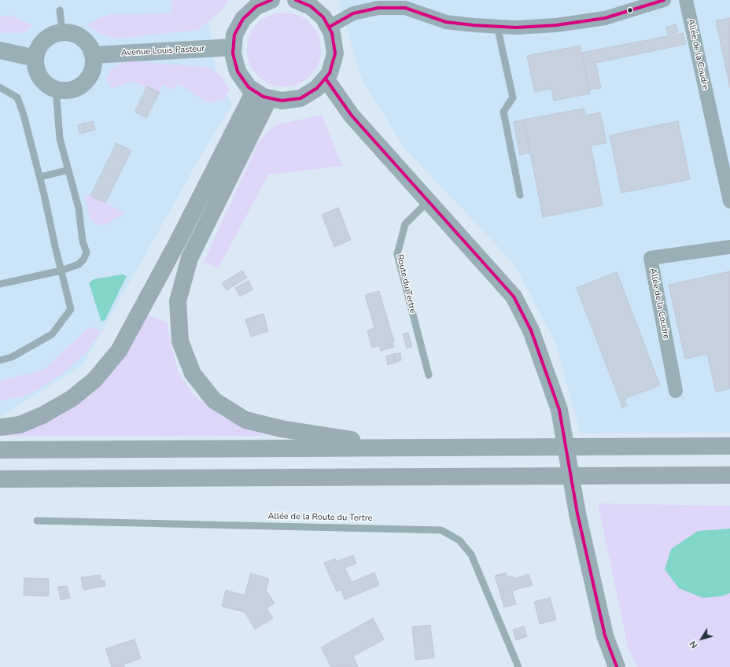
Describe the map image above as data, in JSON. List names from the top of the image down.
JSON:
{
  "streets": {
    "street": ["Avenue Louis Pasteur", "Allée de la Coudre"],
    "lane": ["Route du Tertre", "Allée de la Route du Tertre"]
  },
  "north": "bottom left"
}
